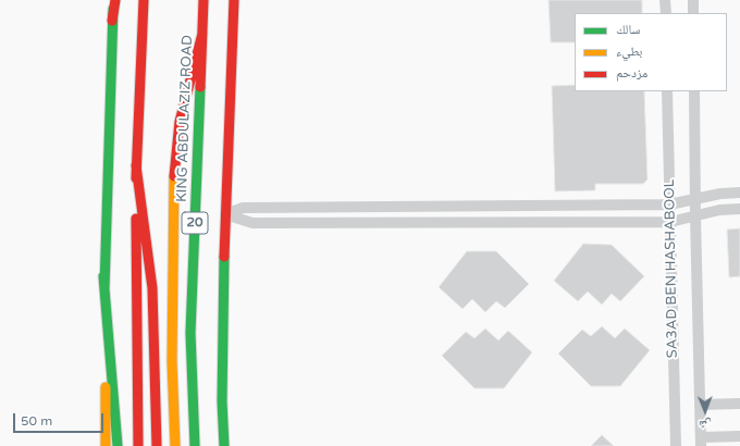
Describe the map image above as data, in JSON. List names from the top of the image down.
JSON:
{
  "streets": {
    "main road": ["KING ABDULAZIZ ROAD", "20"],
    "street": ["SA3AD BEN HASHABOOL"]
  },
  "legend": ["سالك", "بطيء", "مزدحم"],
  "scale_bar": "50 m",
  "north": "bottom"
}
